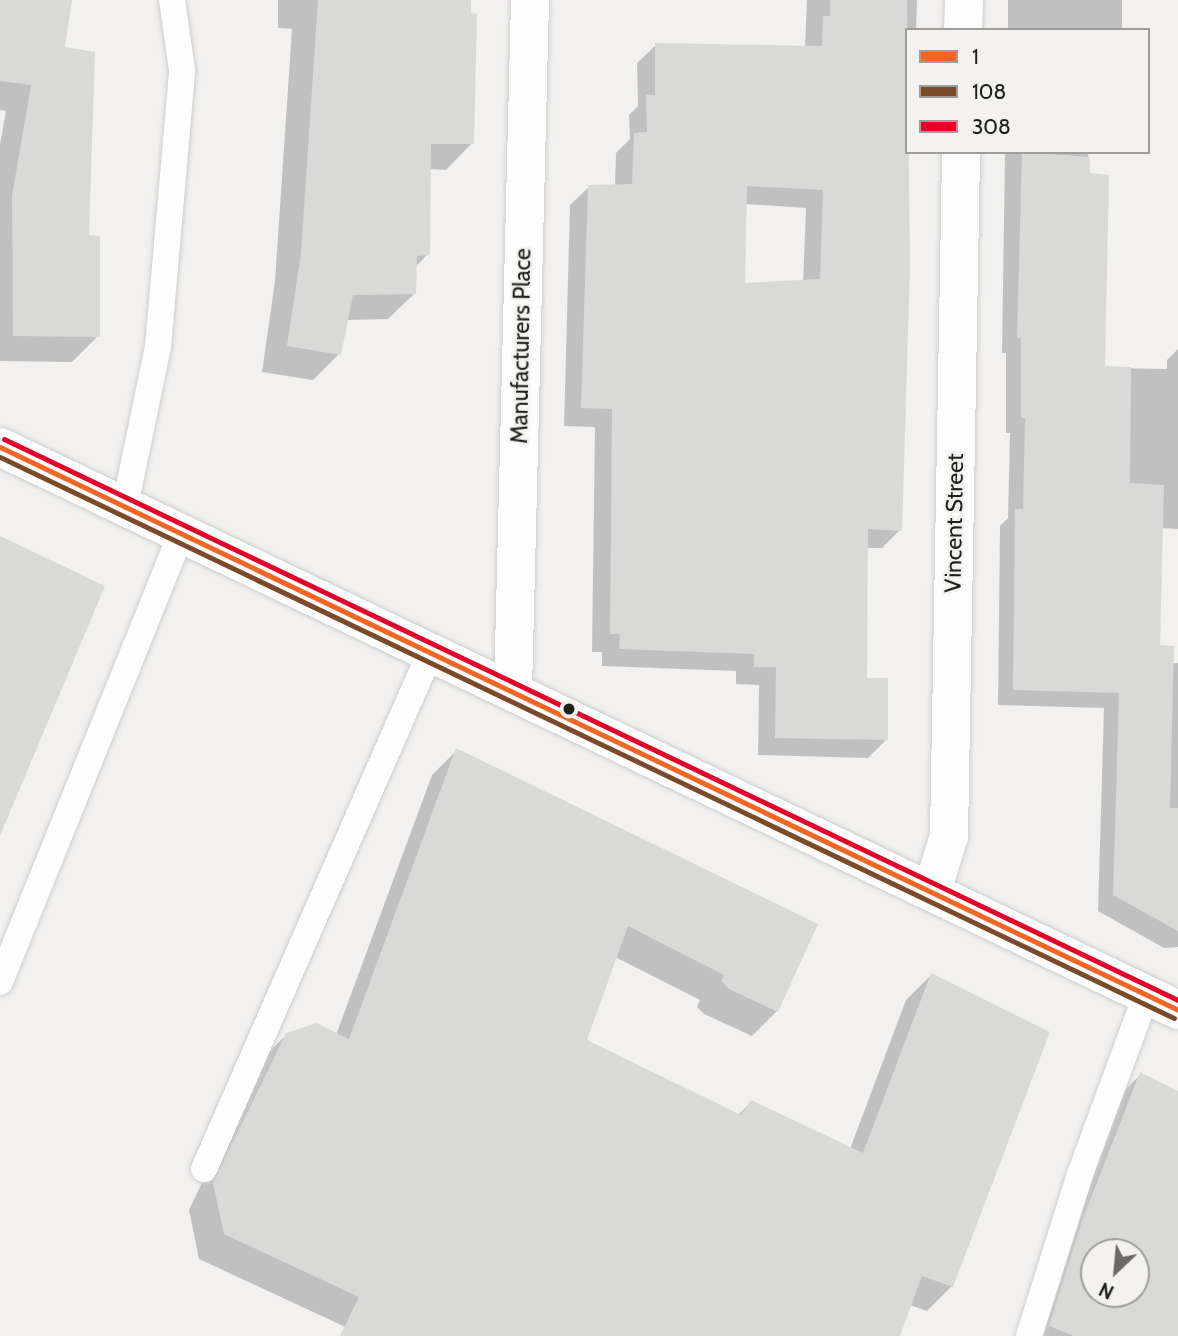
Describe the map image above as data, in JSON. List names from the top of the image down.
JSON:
{
  "streets": {
    "street": ["Manufacturers Place", "Vincent Street"]
  },
  "lines": ["transit line 308", "transit line 1", "transit line 108"],
  "legend": ["1", "108", "308"],
  "north": "bottom left"
}
